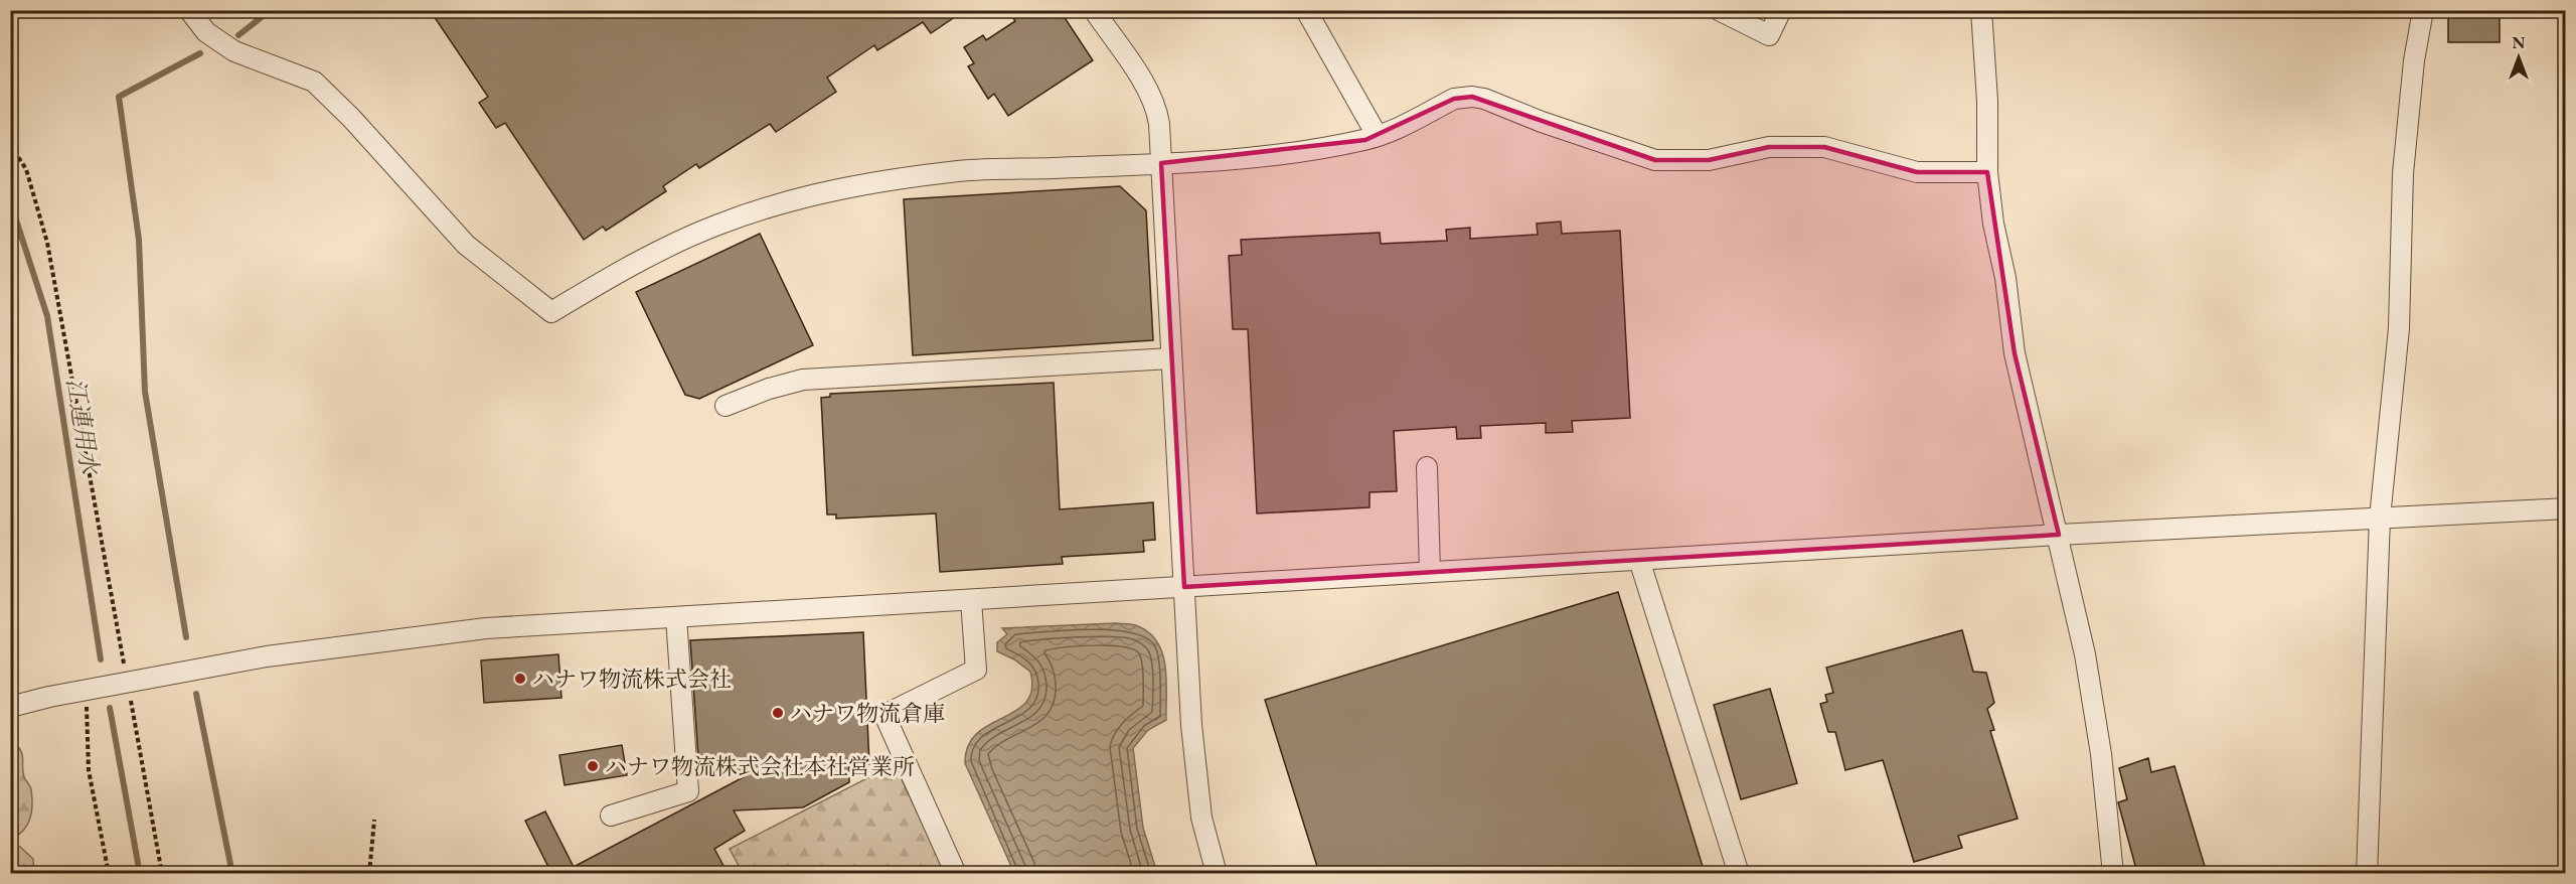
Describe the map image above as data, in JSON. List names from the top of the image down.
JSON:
{
  "water": ["江連用水"],
  "places": ["ハナワ物流株式会社", "ハナワ物流倉庫", "ハナワ物流株式会社本社営業所"],
  "north": "top"
}
